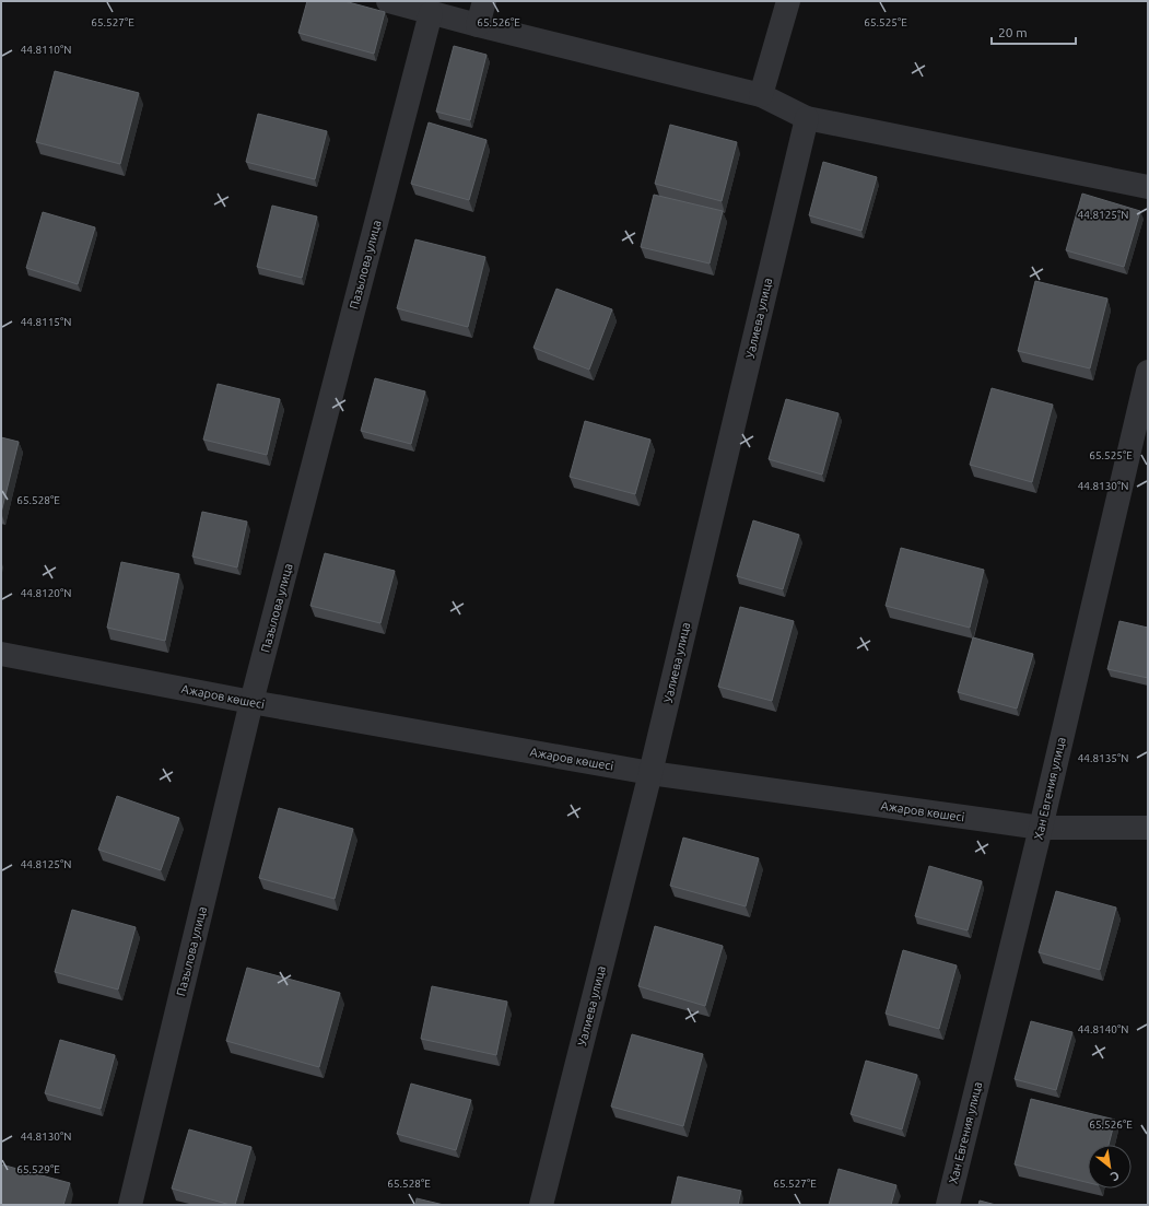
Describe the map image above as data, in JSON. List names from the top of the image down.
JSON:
{
  "streets": {
    "street": [
      "Пазылова улица",
      "Уалиева улица",
      "Ажаров көшесі",
      "Хан Евгения улица"
    ]
  },
  "crossings": [
    ["Пазылова улица", "Ажаров көшесі"],
    ["Уалиева улица", "Ажаров көшесі"],
    ["Ажаров көшесі", "Хан Евгения улица"]
  ],
  "scale_bar": "20 m",
  "north": "bottom right",
  "coordinates": [
    "65.527°E",
    "65.525°E",
    "65.526°E",
    "44.8110°N",
    "44.8125°N",
    "44.8115°N",
    "44.8130°N",
    "65.528°E",
    "44.8120°N",
    "44.8135°N",
    "44.8140°N",
    "65.529°E"
  ]
}
